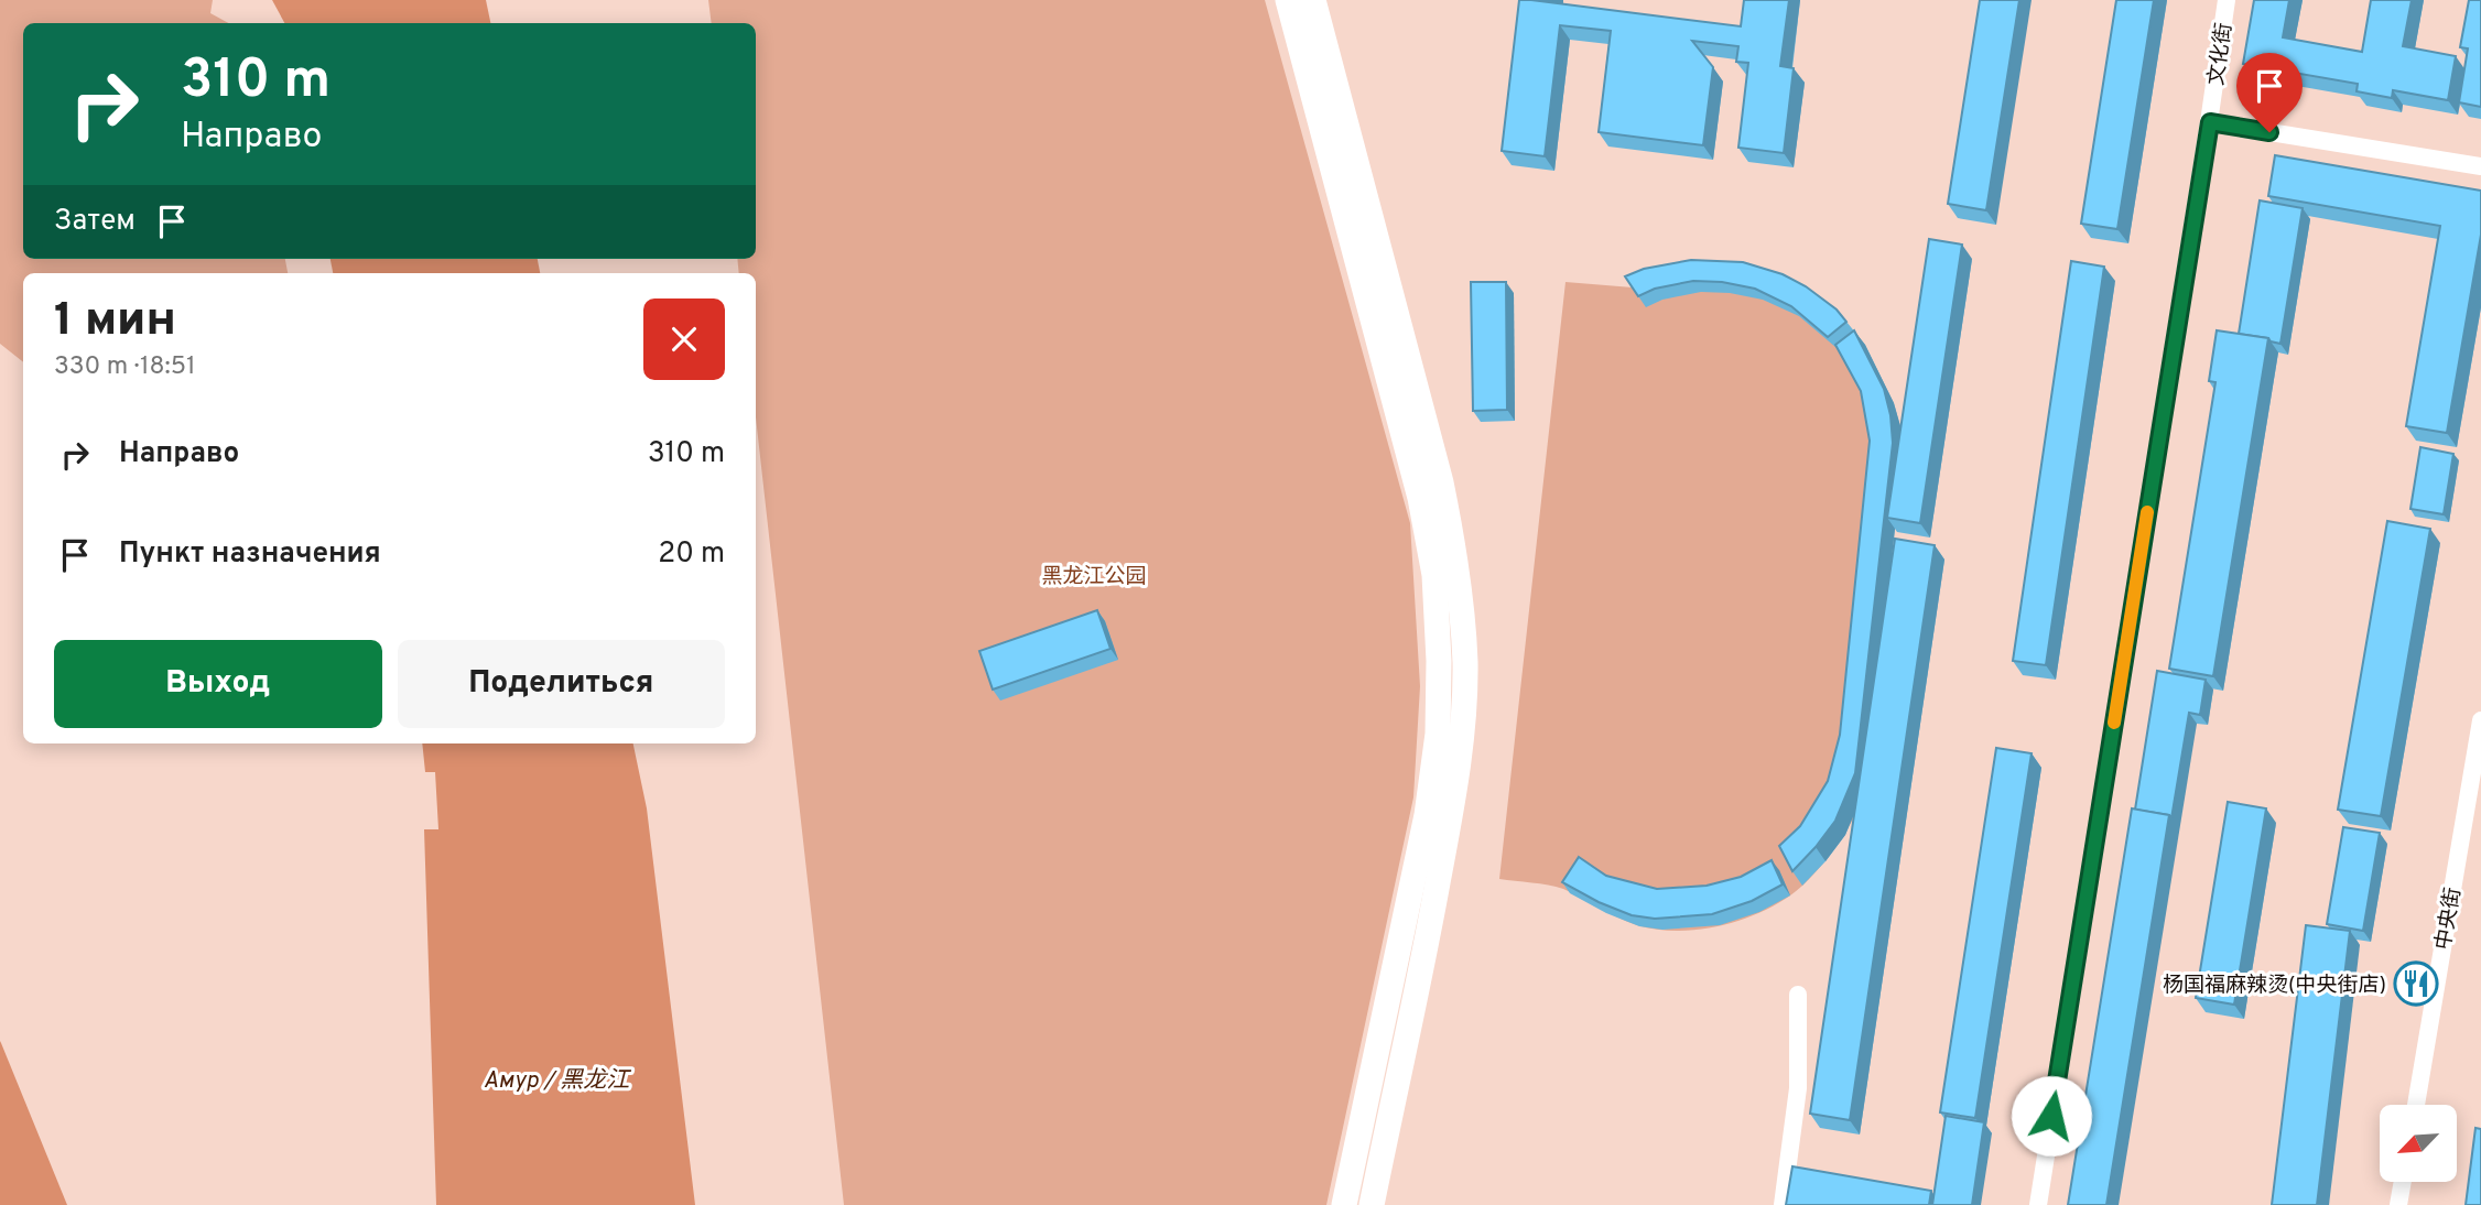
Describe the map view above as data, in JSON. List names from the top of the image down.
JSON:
{
  "streets": {
    "street": ["文化街", "中央街"]
  },
  "water": ["Амур / 黑龙江"],
  "parks": ["黑龙江公园"],
  "places": {
    "restaurant": ["杨国福麻辣烫(中央街店)"]
  },
  "north": "bottom left",
  "page": {
    "turn": ["310 m", "Направо"],
    "then": "Затем",
    "heading": ["1 мин", "330 m · 18:51"],
    "list": [
      {
        "name": "Направо",
        "value": "310 m"
      },
      {
        "name": "Пункт назначения",
        "value": "20 m"
      }
    ],
    "buttons": ["Выход", "Поделиться"]
  }
}
